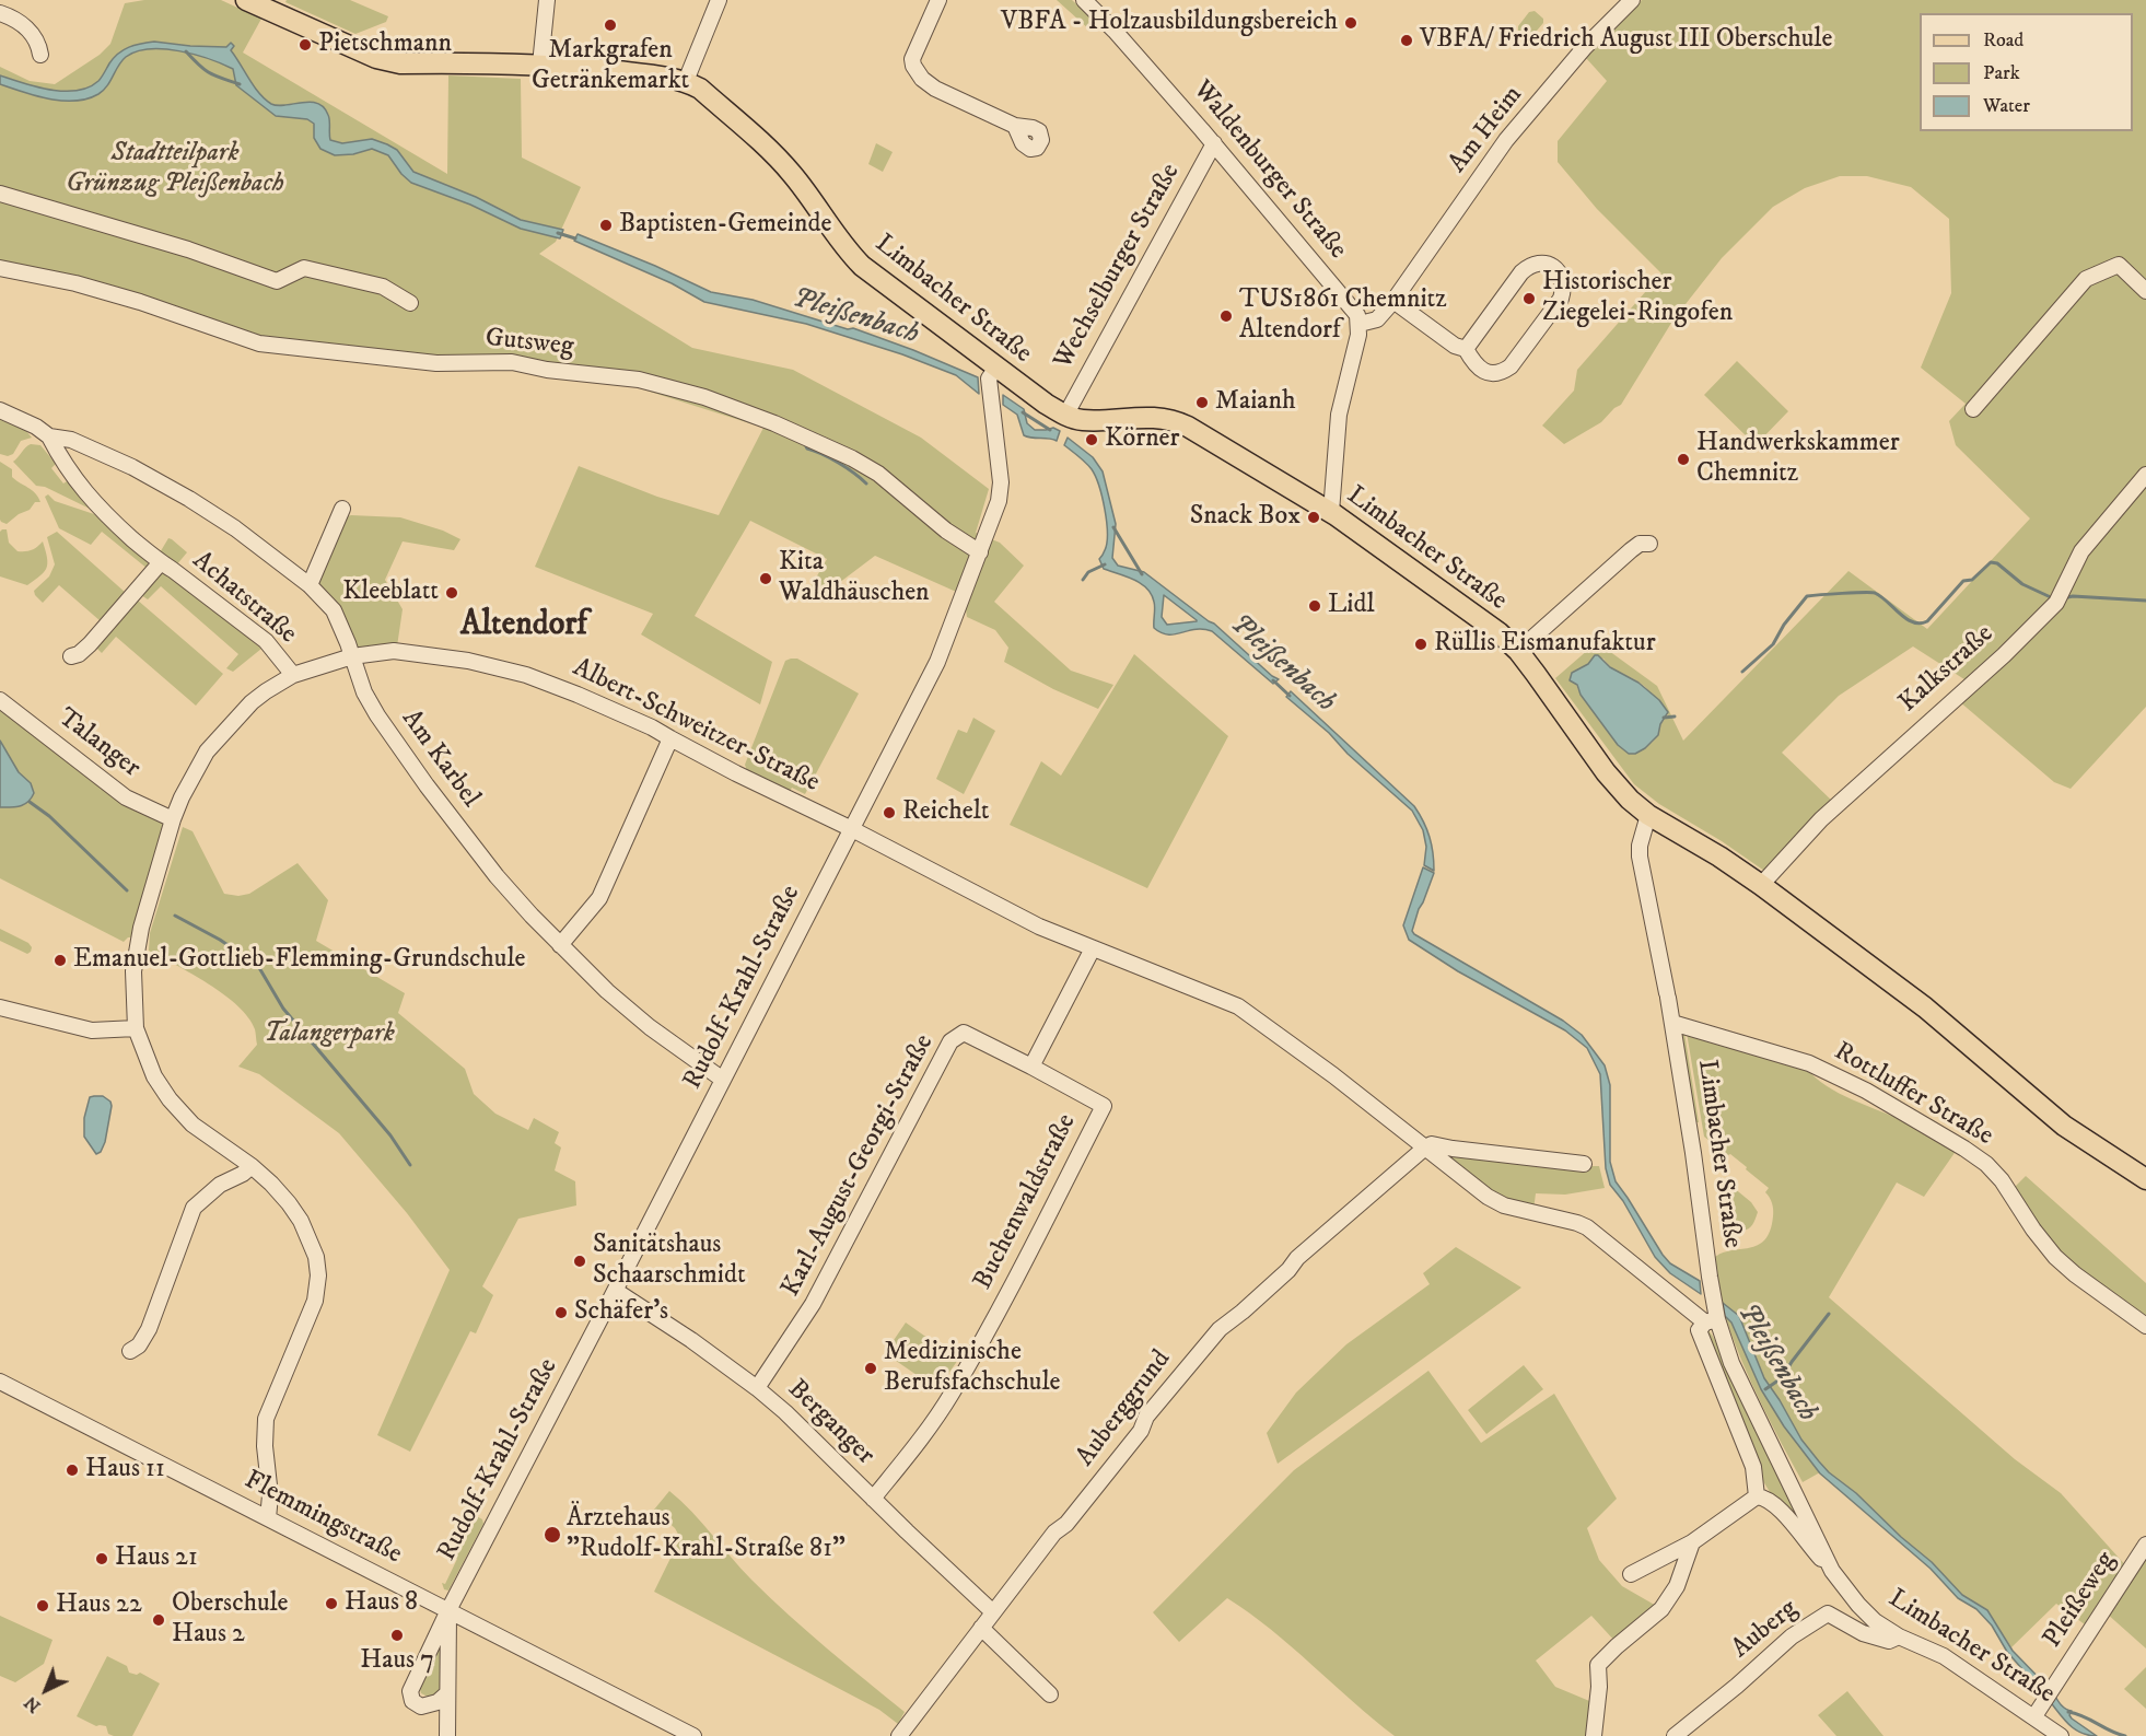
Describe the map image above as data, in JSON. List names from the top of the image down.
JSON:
{
  "streets": {
    "main road": ["Limbacher Straße"],
    "street": [
      "Am Heim",
      "Waldenburger Straße",
      "Wechselburger Straße",
      "Gutsweg",
      "Achatstraße",
      "Kalkstraße",
      "Albert-Schweitzer-Straße",
      "Talanger",
      "Am Karbel",
      "Rudolf-Krahl-Straße",
      "Rottluffer Straße",
      "Karl-August-Georgi-Straße",
      "Buchenwaldstraße",
      "Auberggrund",
      "Berganger",
      "Flemmingstraße",
      "Pleißeweg",
      "Auberg"
    ]
  },
  "crossings": [
    ["Am Heim", "Waldenburger Straße"],
    ["Waldenburger Straße", "Wechselburger Straße"],
    ["Wechselburger Straße", "Limbacher Straße"],
    ["Limbacher Straße", "Rudolf-Krahl-Straße"],
    ["Limbacher Straße", "Rottluffer Straße"],
    ["Limbacher Straße", "Pleißeweg"],
    ["Limbacher Straße", "Auberg"],
    ["Gutsweg", "Rudolf-Krahl-Straße"],
    ["Achatstraße", "Albert-Schweitzer-Straße"],
    ["Achatstraße", "Am Karbel"],
    ["Albert-Schweitzer-Straße", "Talanger"],
    ["Albert-Schweitzer-Straße", "Am Karbel"],
    ["Albert-Schweitzer-Straße", "Rudolf-Krahl-Straße"],
    ["Albert-Schweitzer-Straße", "Auberggrund"],
    ["Albert-Schweitzer-Straße", "Flemmingstraße"],
    ["Am Karbel", "Rudolf-Krahl-Straße"],
    ["Rudolf-Krahl-Straße", "Berganger"],
    ["Rudolf-Krahl-Straße", "Flemmingstraße"],
    ["Karl-August-Georgi-Straße", "Buchenwaldstraße"],
    ["Karl-August-Georgi-Straße", "Berganger"],
    ["Buchenwaldstraße", "Berganger"],
    ["Auberggrund", "Berganger"]
  ],
  "districts": ["Altendorf"],
  "water": ["Pleißenbach"],
  "parks": ["Stadtteilpark Grünzug Pleißenbach", "Talangerpark"],
  "places": [
    "VBFA - Holzausbildungsbereich",
    "Markgrafen Getränkemarkt",
    "VBFA/ Friedrich August III Oberschule",
    "Pietschmann",
    "Baptisten-Gemeinde",
    "Historischer Ziegelei-Ringofen",
    "TUS1861 Chemnitz Altendorf",
    "Maianh",
    "Körner",
    "Handwerkskammer Chemnitz",
    "Snack Box",
    "Kita Waldhäuschen",
    "Kleeblatt",
    "Lidl",
    "Rüllis Eismanufaktur",
    "Reichelt",
    "Emanuel-Gottlieb-Flemming-Grundschule",
    "Sanitätshaus Schaarschmidt",
    "Schäfer's",
    "Medizinische Berufsfachschule",
    "Haus 11",
    "Ärztehaus \"Rudolf-Krahl-Straße 81\"",
    "Haus 21",
    "Haus 8",
    "Haus 22",
    "Oberschule Haus 2",
    "Haus 7"
  ],
  "legend": ["Road", "Park", "Water"],
  "north": "bottom left"
}
